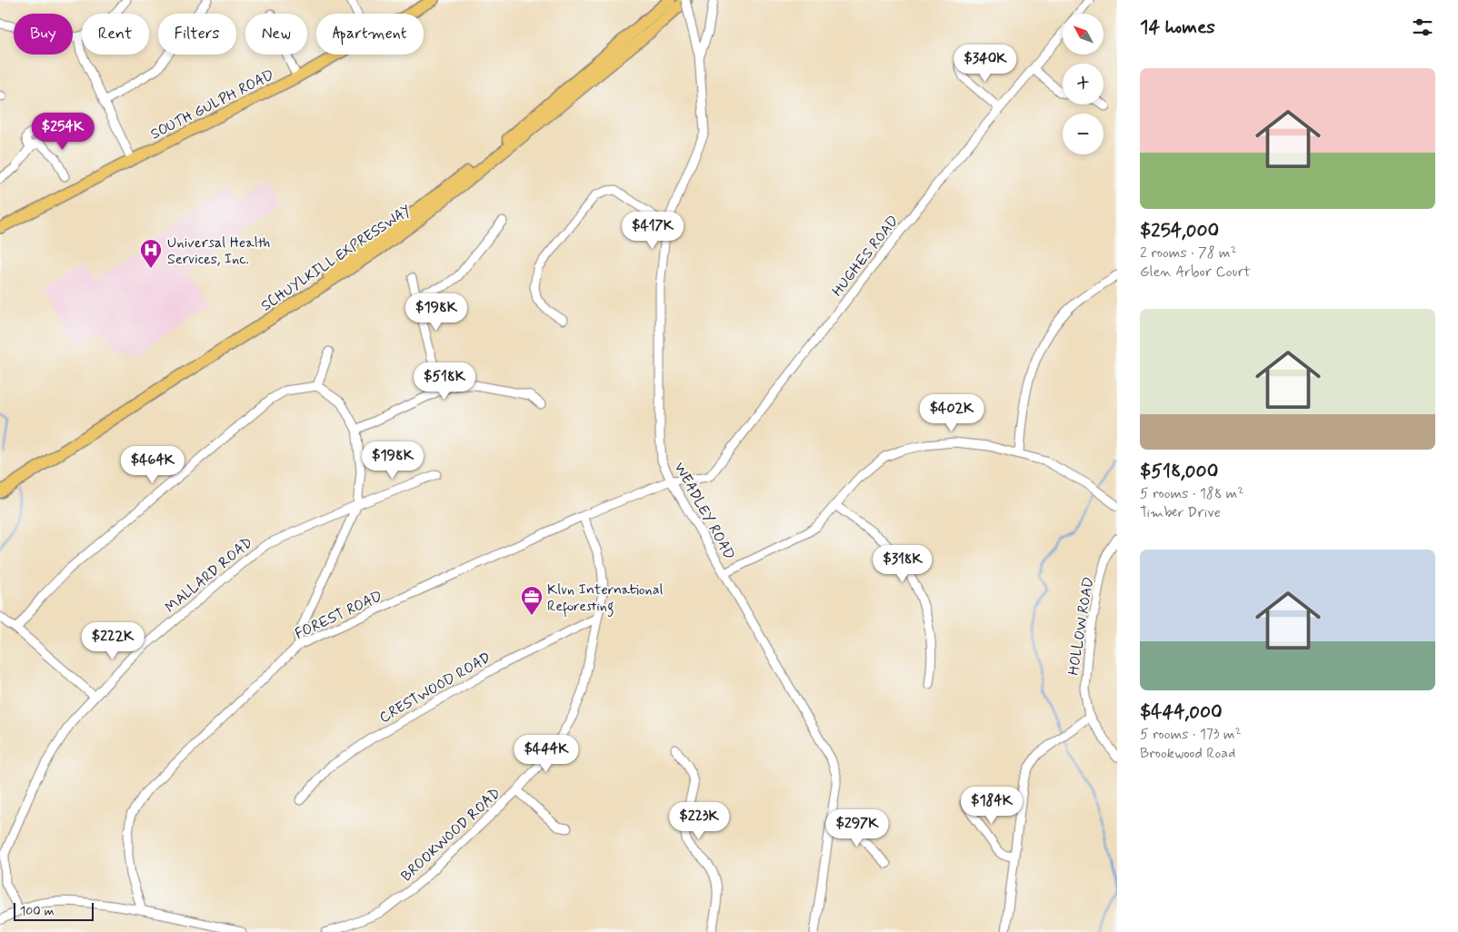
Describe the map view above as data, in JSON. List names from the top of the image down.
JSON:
{
  "streets": {
    "highway": ["SCHUYLKILL EXPRESSWAY"],
    "main road": ["SOUTH GULPH ROAD"],
    "street": [
      "HUGHES ROAD",
      "WEADLEY ROAD",
      "MALLARD ROAD",
      "FOREST ROAD",
      "HOLLOW ROAD",
      "CRESTWOOD ROAD",
      "BROOKWOOD ROAD"
    ]
  },
  "crossings": [
    ["HUGHES ROAD", "WEADLEY ROAD"],
    ["HUGHES ROAD", "FOREST ROAD"],
    ["SCHUYLKILL EXPRESSWAY", "WEADLEY ROAD"],
    ["WEADLEY ROAD", "FOREST ROAD"],
    ["FOREST ROAD", "BROOKWOOD ROAD"],
    ["CRESTWOOD ROAD", "BROOKWOOD ROAD"]
  ],
  "places": {
    "hospital": ["Universal Health Services, Inc."],
    "office": ["Klvn International Reforesting"]
  },
  "scale_bar": "100 m",
  "north": "top left",
  "page": {
    "heading": "14 homes",
    "map_buttons": ["+", "−"],
    "chip": [
      "Buy",
      "Rent",
      "Filters",
      "New",
      "Apartment"
    ],
    "price": [
      "$340K",
      "$254K",
      "$417K",
      "$198K",
      "$518K",
      "$402K",
      "$198K",
      "$464K",
      "$318K",
      "$222K",
      "$444K",
      "$184K",
      "$223K",
      "$297K"
    ],
    "list": [
      {
        "name": "$254,000",
        "note": "2 rooms · 78 m² · Glen Arbor Court"
      },
      {
        "name": "$518,000",
        "note": "5 rooms · 188 m² · Timber Drive"
      },
      {
        "name": "$444,000",
        "note": "5 rooms · 173 m² · Brookwood Road"
      }
    ],
    "scale": "100 m"
  }
}
